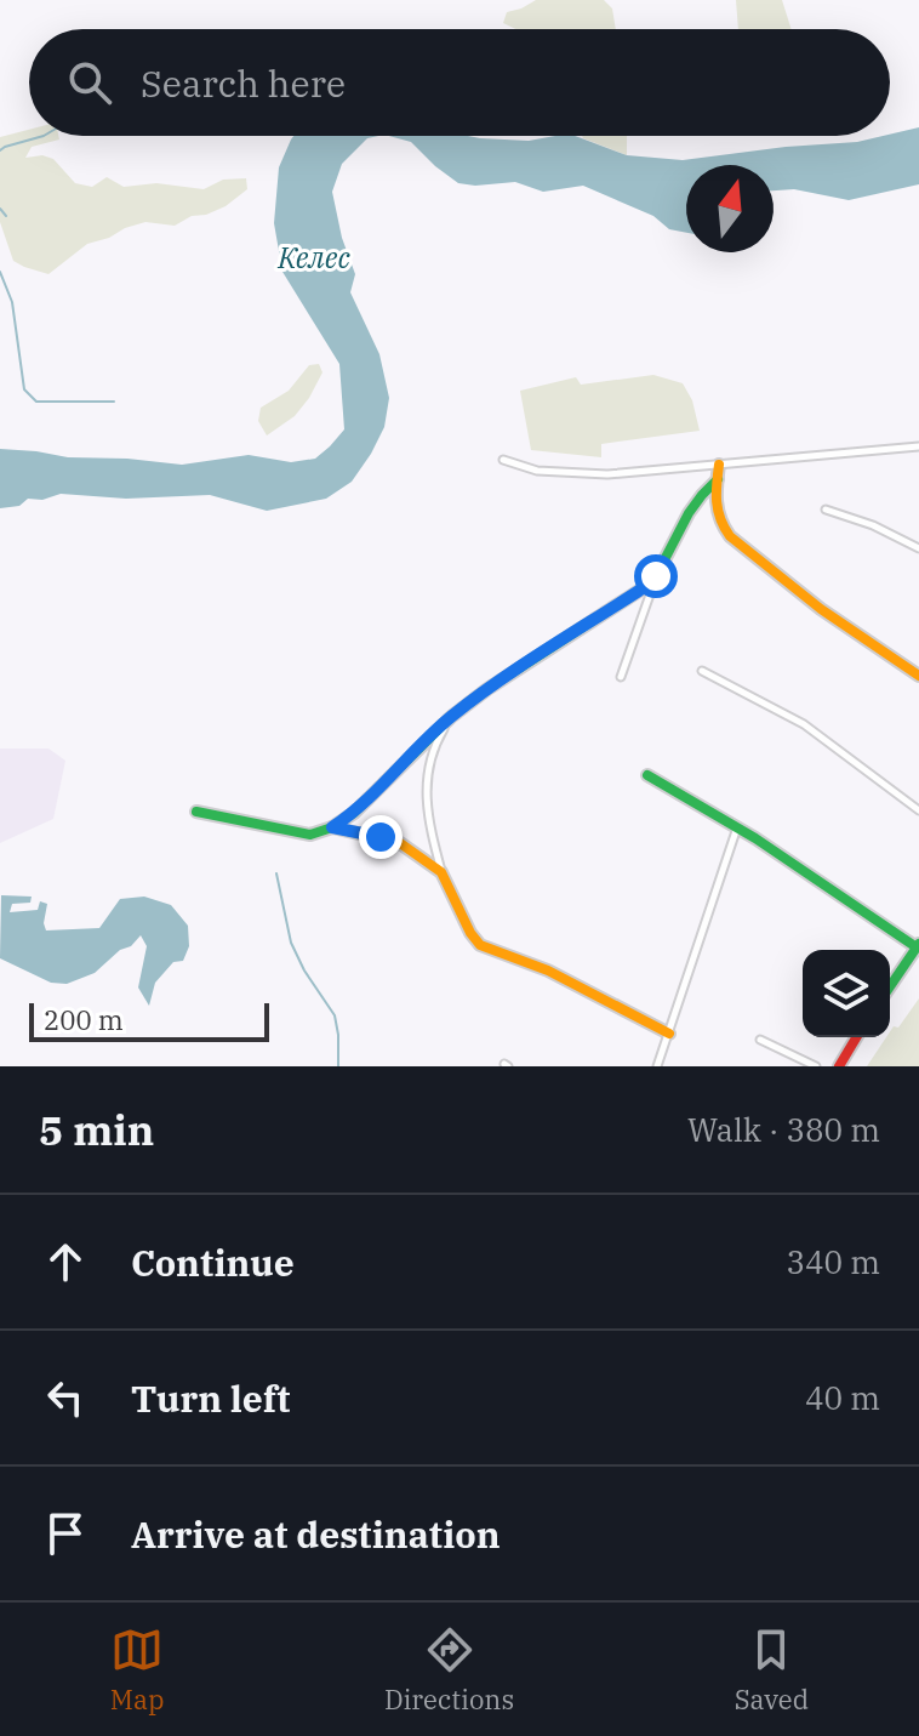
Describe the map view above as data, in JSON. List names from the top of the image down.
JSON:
{
  "water": ["Келес"],
  "scale_bar": "200 m",
  "north": "top",
  "page": {
    "search": "Search here",
    "scale": "200 m",
    "heading": ["5 min", "Walk · 380 m"],
    "list": [
      ["Continue", "340 m"],
      ["Turn left", "40 m"],
      "Arrive at destination"
    ],
    "nav": ["Map", "Directions", "Saved"]
  }
}
